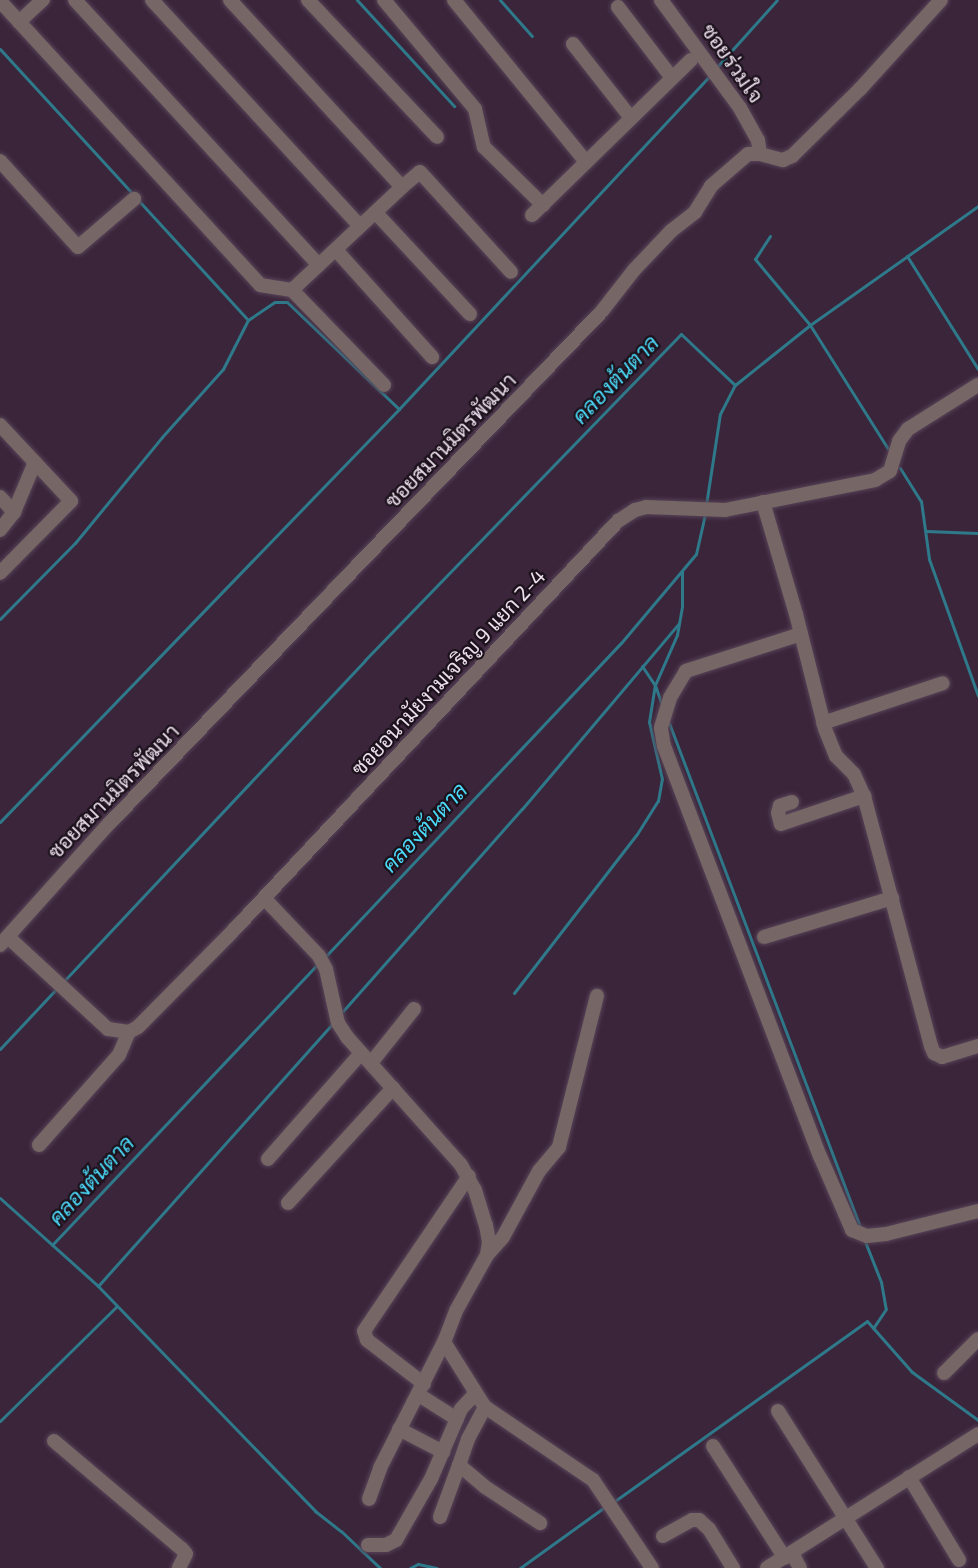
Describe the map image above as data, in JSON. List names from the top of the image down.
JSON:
{
  "streets": {
    "street": ["ซอยร่วมใจ", "ซอยสมานมิตรพัฒนา", "ซอยอนามัยงามเจริญ 9 แยก 2-4"]
  },
  "crossings": [
    ["ซอยร่วมใจ", "ซอยสมานมิตรพัฒนา"]
  ],
  "water": ["คลองต้นตาล"]
}
